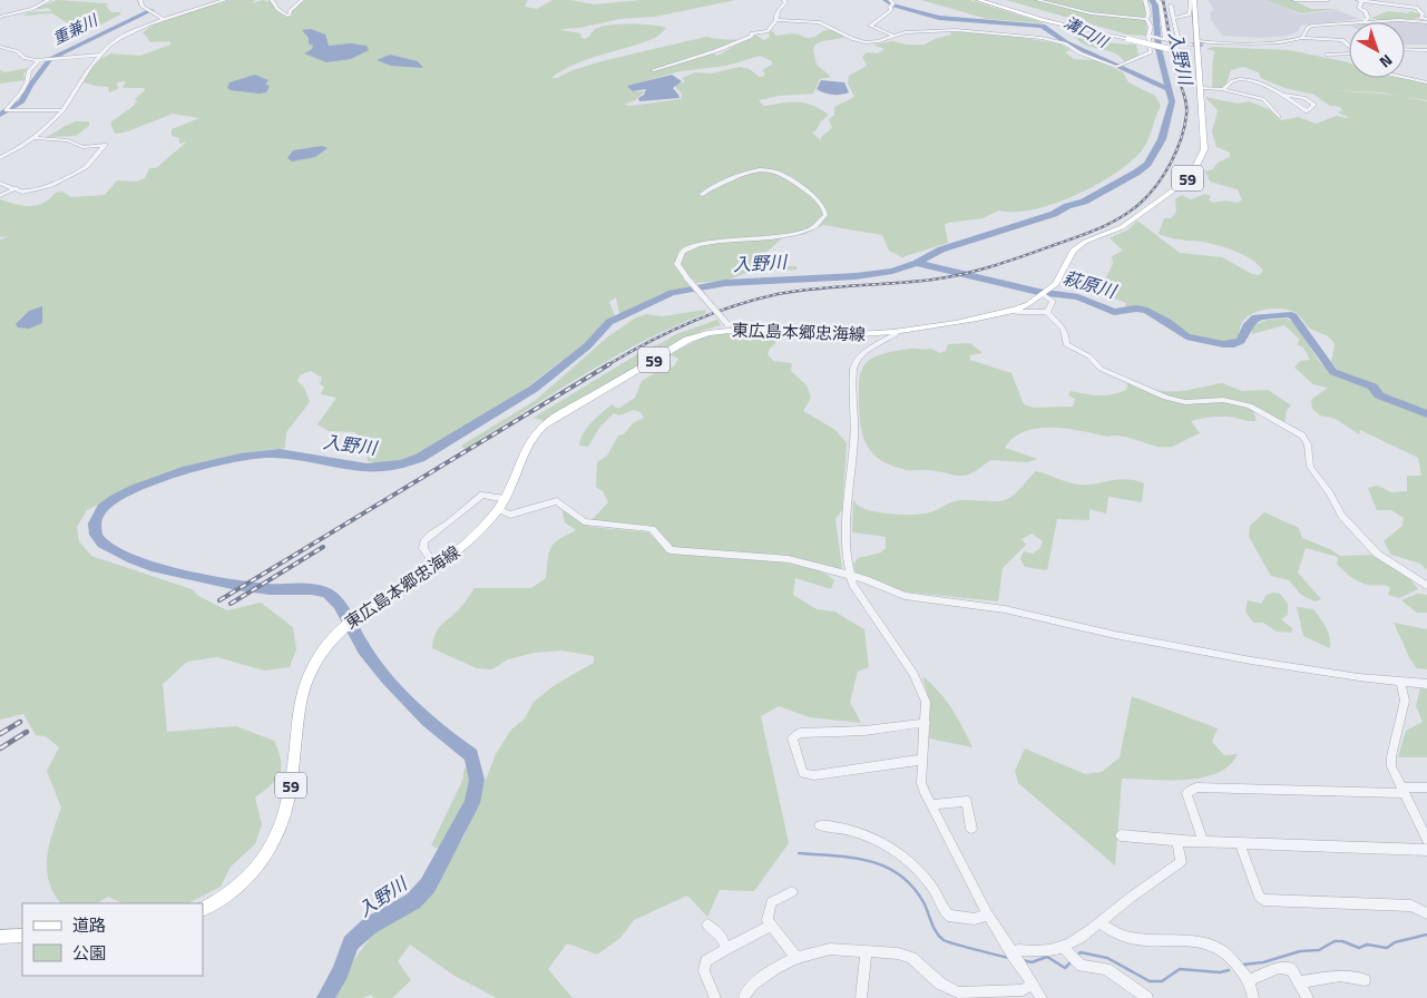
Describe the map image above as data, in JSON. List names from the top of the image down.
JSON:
{
  "streets": {
    "main road": ["59", "東広島本郷忠海線"]
  },
  "water": [
    "重兼川",
    "溝口川",
    "入野川",
    "萩原川"
  ],
  "legend": ["道路", "公園"],
  "north": "bottom right"
}
